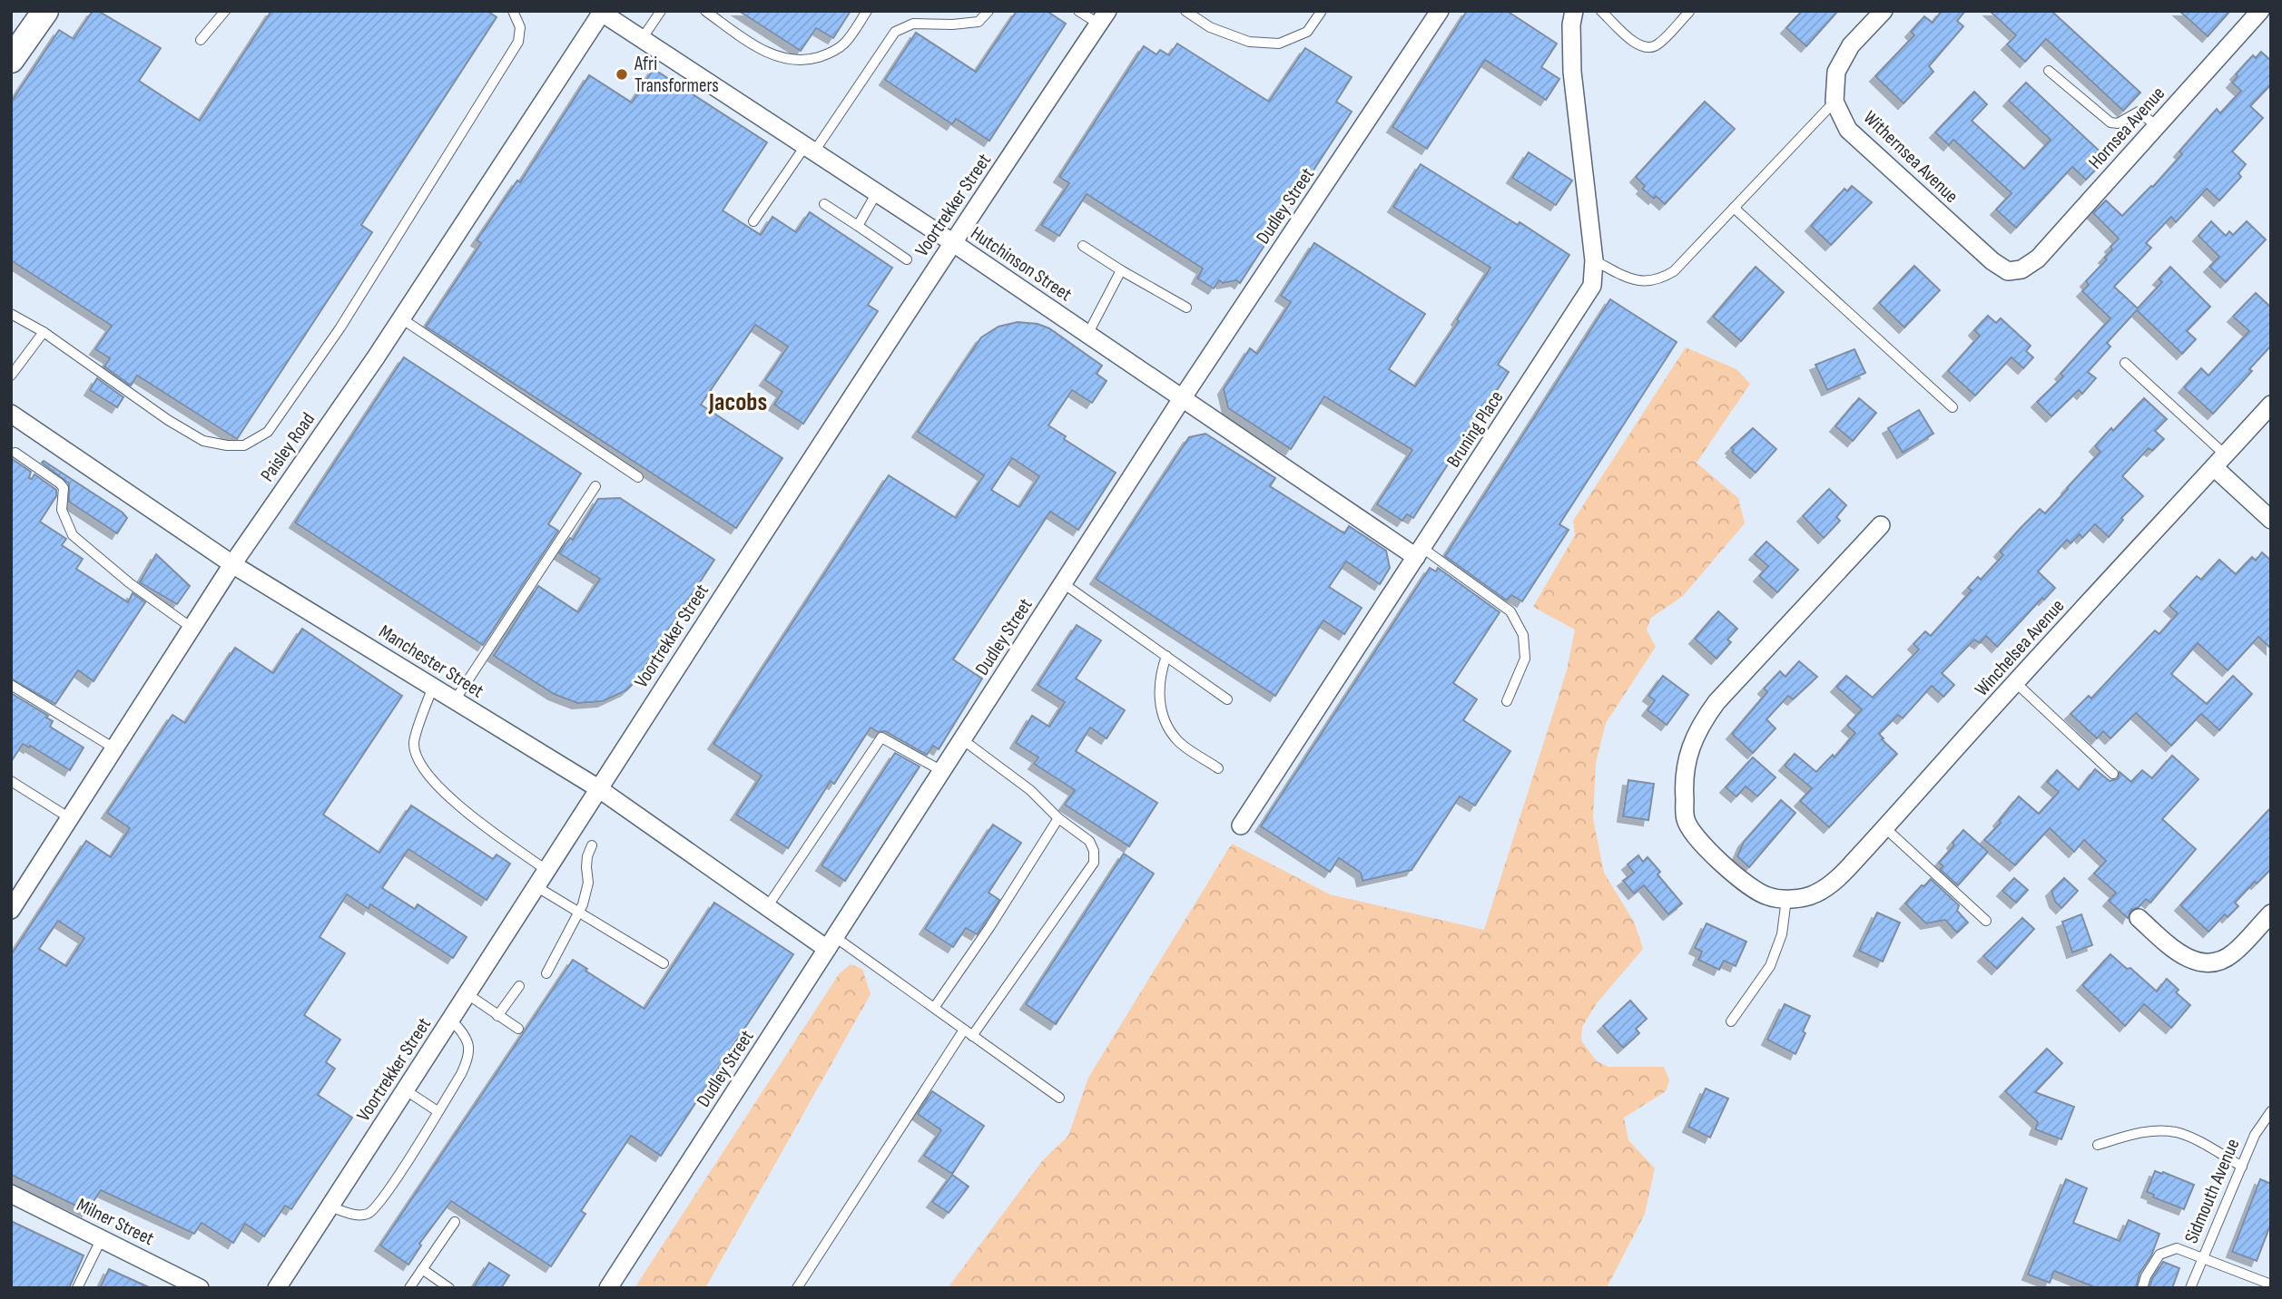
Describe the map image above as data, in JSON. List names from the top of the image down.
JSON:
{
  "streets": {
    "street": [
      "Hornsea Avenue",
      "Withernsea Avenue",
      "Voortrekker Street",
      "Dudley Street",
      "Hutchinson Street",
      "Bruning Place",
      "Paisley Road",
      "Winchelsea Avenue",
      "Manchester Street",
      "Milner Street"
    ],
    "lane": ["Sidmouth Avenue"]
  },
  "crossings": [
    ["Hornsea Avenue", "Withernsea Avenue"],
    ["Voortrekker Street", "Hutchinson Street"],
    ["Voortrekker Street", "Manchester Street"],
    ["Dudley Street", "Hutchinson Street"],
    ["Dudley Street", "Manchester Street"],
    ["Hutchinson Street", "Bruning Place"],
    ["Hutchinson Street", "Paisley Road"],
    ["Paisley Road", "Manchester Street"]
  ],
  "districts": ["Jacobs"],
  "places": ["Afri Transformers"]
}
